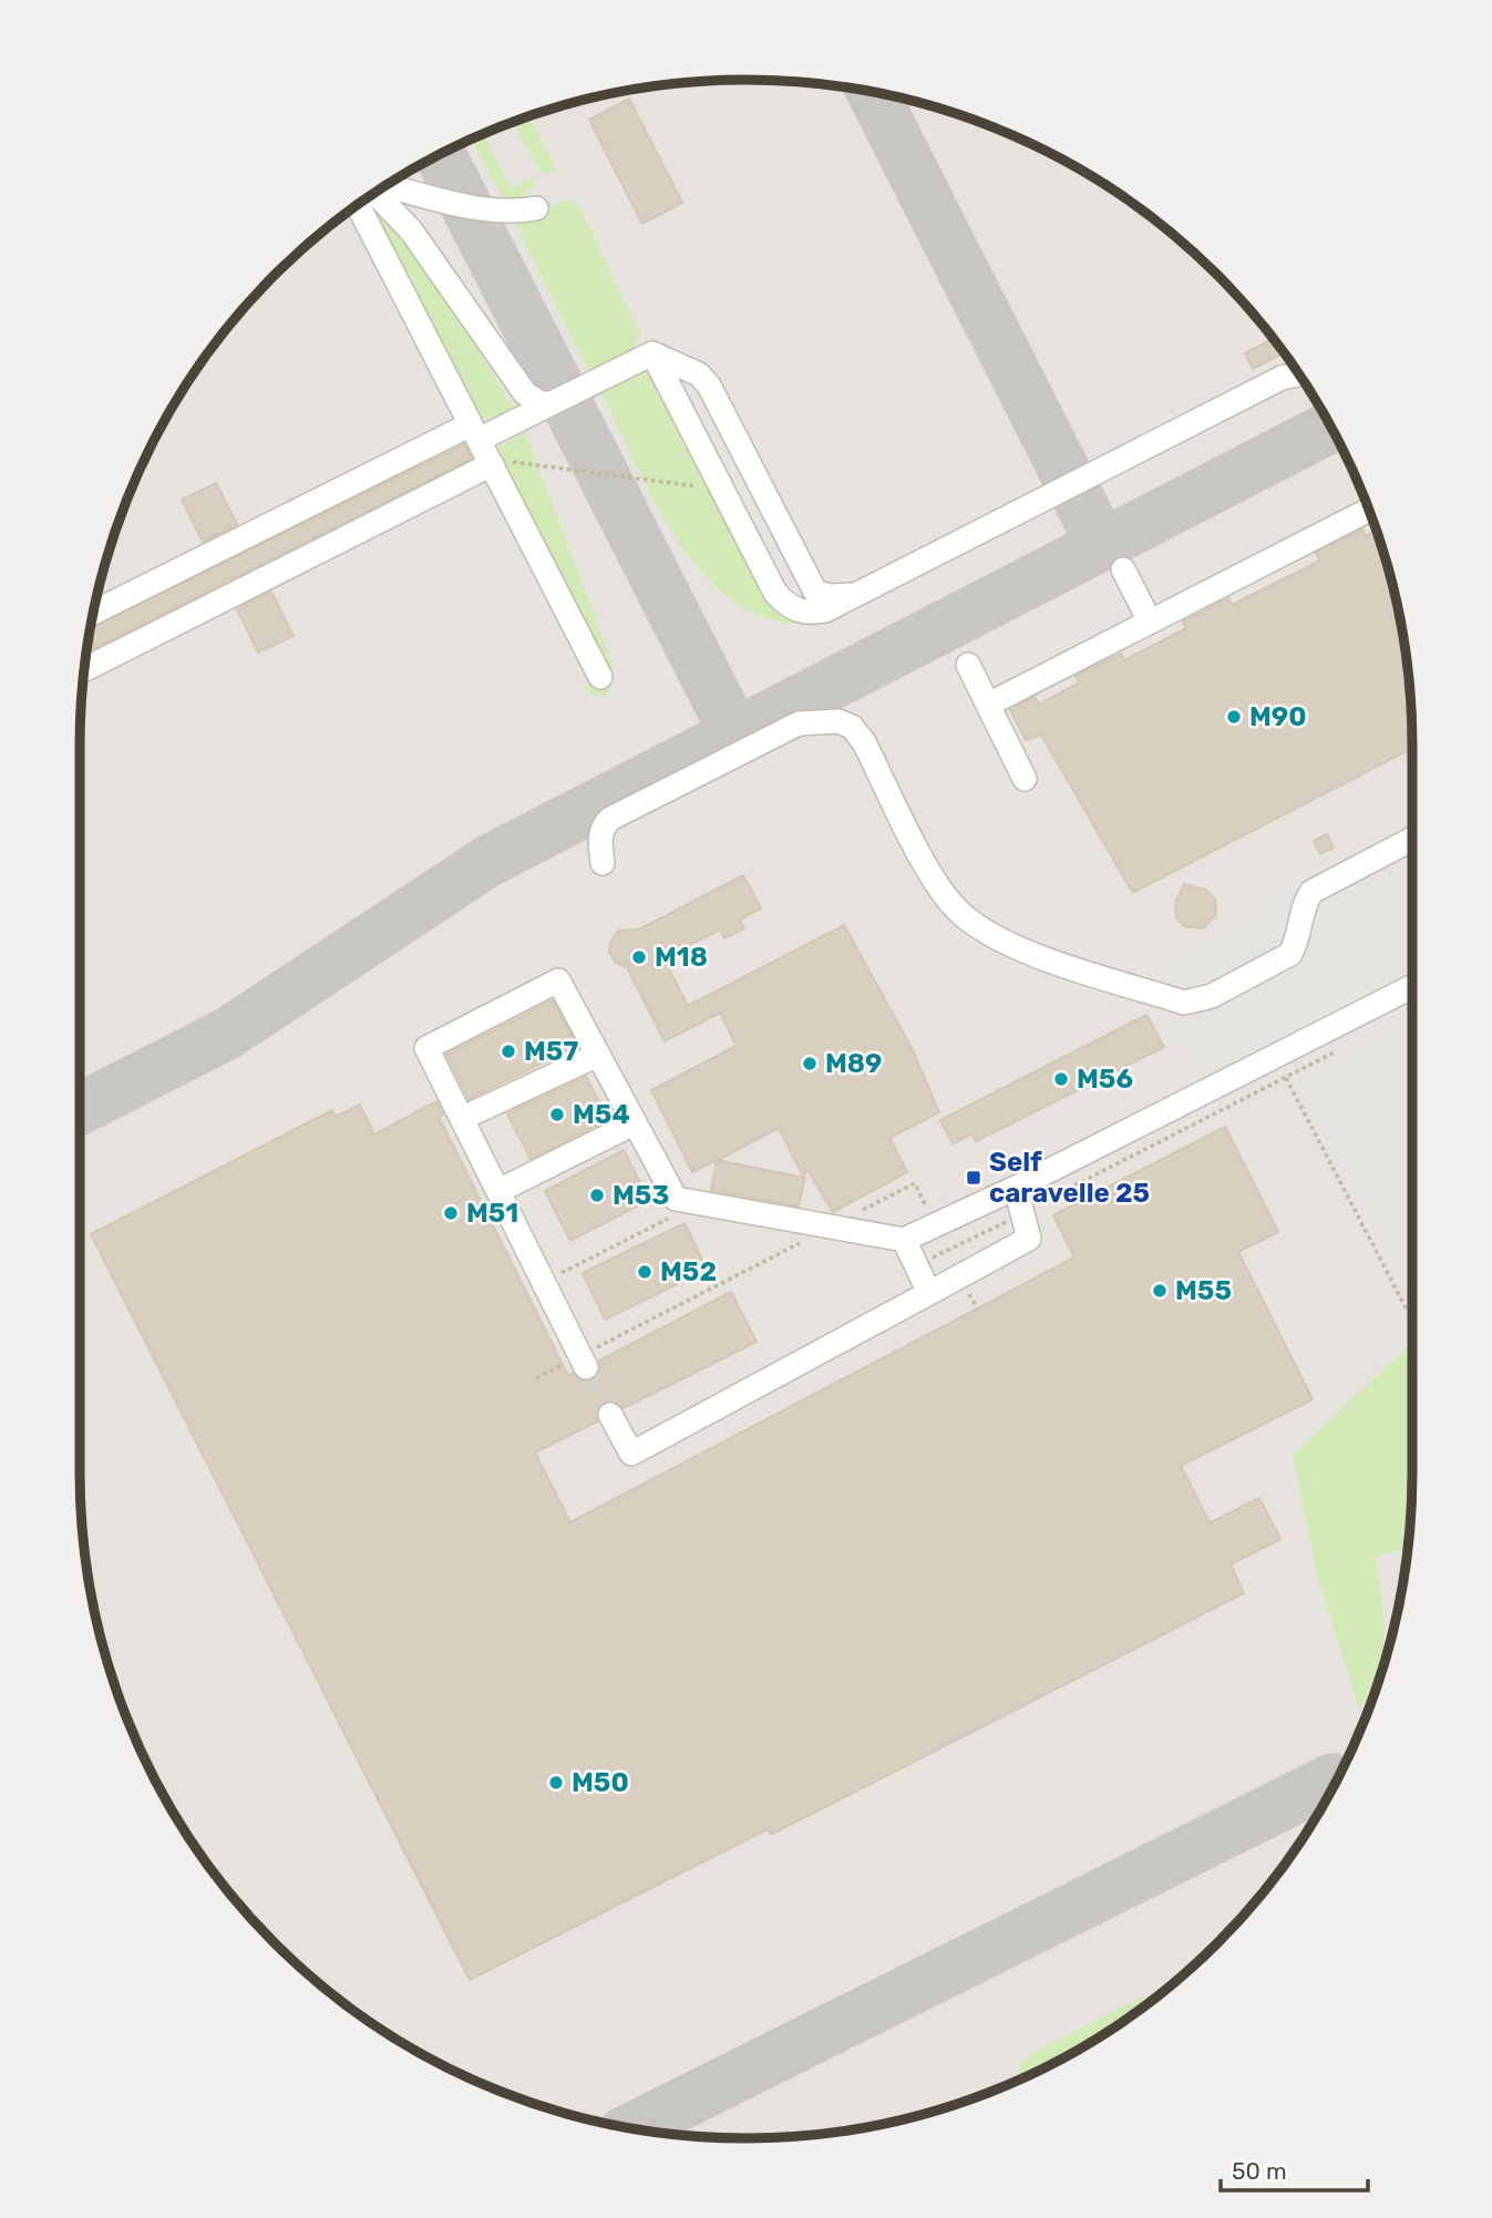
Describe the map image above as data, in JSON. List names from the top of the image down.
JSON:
{
  "places": {
    "other": [
      "M90",
      "M18",
      "M57",
      "M89",
      "M56",
      "M54",
      "M53",
      "M51",
      "M52",
      "M55",
      "M50"
    ],
    "transit": ["Self caravelle 25"]
  },
  "scale_bar": "50 m"
}
